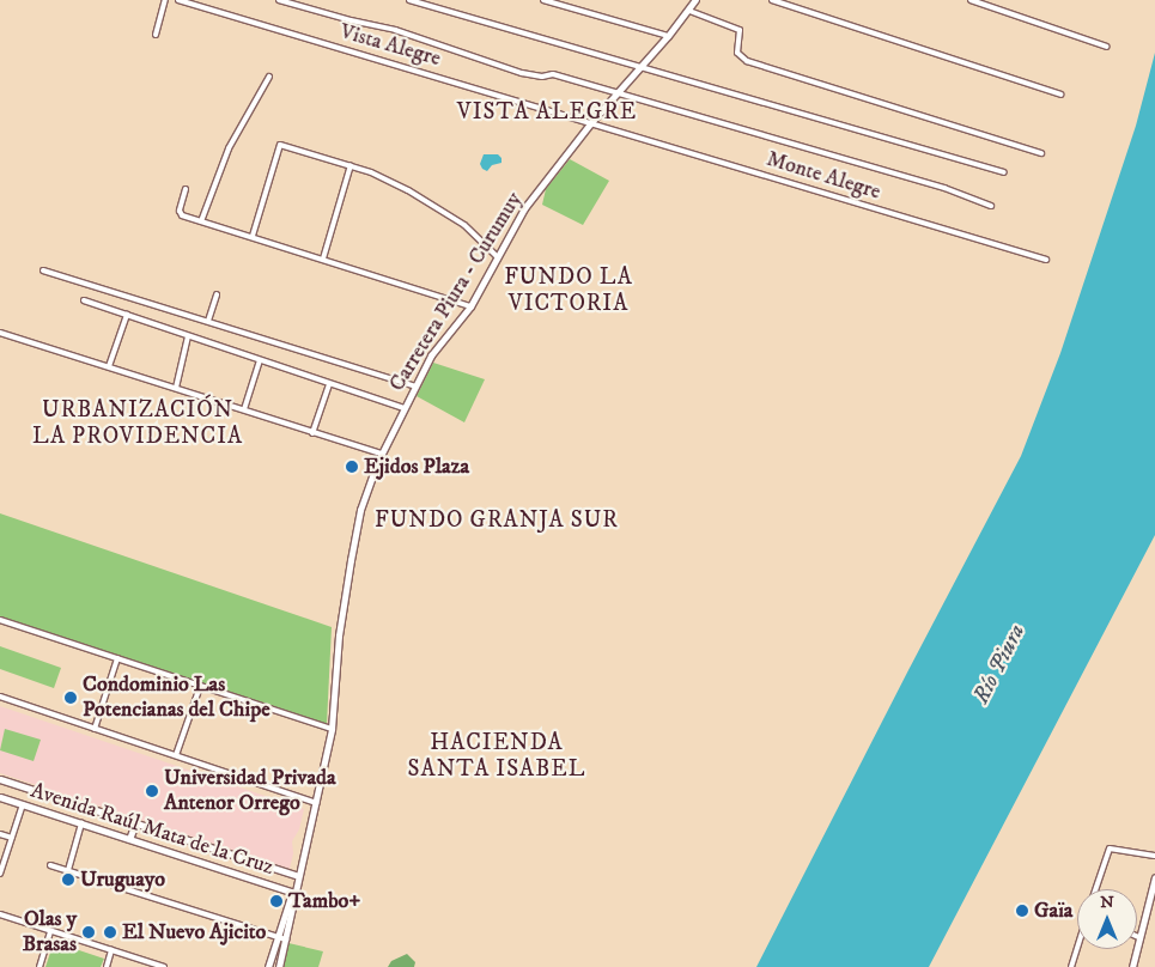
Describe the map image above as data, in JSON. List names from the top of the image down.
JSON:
{
  "streets": {
    "main road": ["Carretera Piura - Curumuy", "Avenida Raúl Mata de la Cruz"],
    "street": ["Vista Alegre", "Monte Alegre"]
  },
  "crossings": [
    ["Vista Alegre", "Monte Alegre"],
    ["Vista Alegre", "Carretera Piura - Curumuy"],
    ["Monte Alegre", "Carretera Piura - Curumuy"],
    ["Carretera Piura - Curumuy", "Avenida Raúl Mata de la Cruz"]
  ],
  "districts": [
    "VISTA ALEGRE",
    "FUNDO LA VICTORIA",
    "URBANIZACIÓN LA PROVIDENCIA",
    "FUNDO GRANJA SUR",
    "HACIENDA SANTA ISABEL"
  ],
  "water": ["Río Piura"],
  "places": [
    "Ejidos Plaza",
    "Condominio Las Potencianas del Chipe",
    "Universidad Privada Antenor Orrego",
    "Uruguayo",
    "Tambo+",
    "Gaïa",
    "Olas y Brasas",
    "El Nuevo Ajicito"
  ],
  "north": "top"
}
